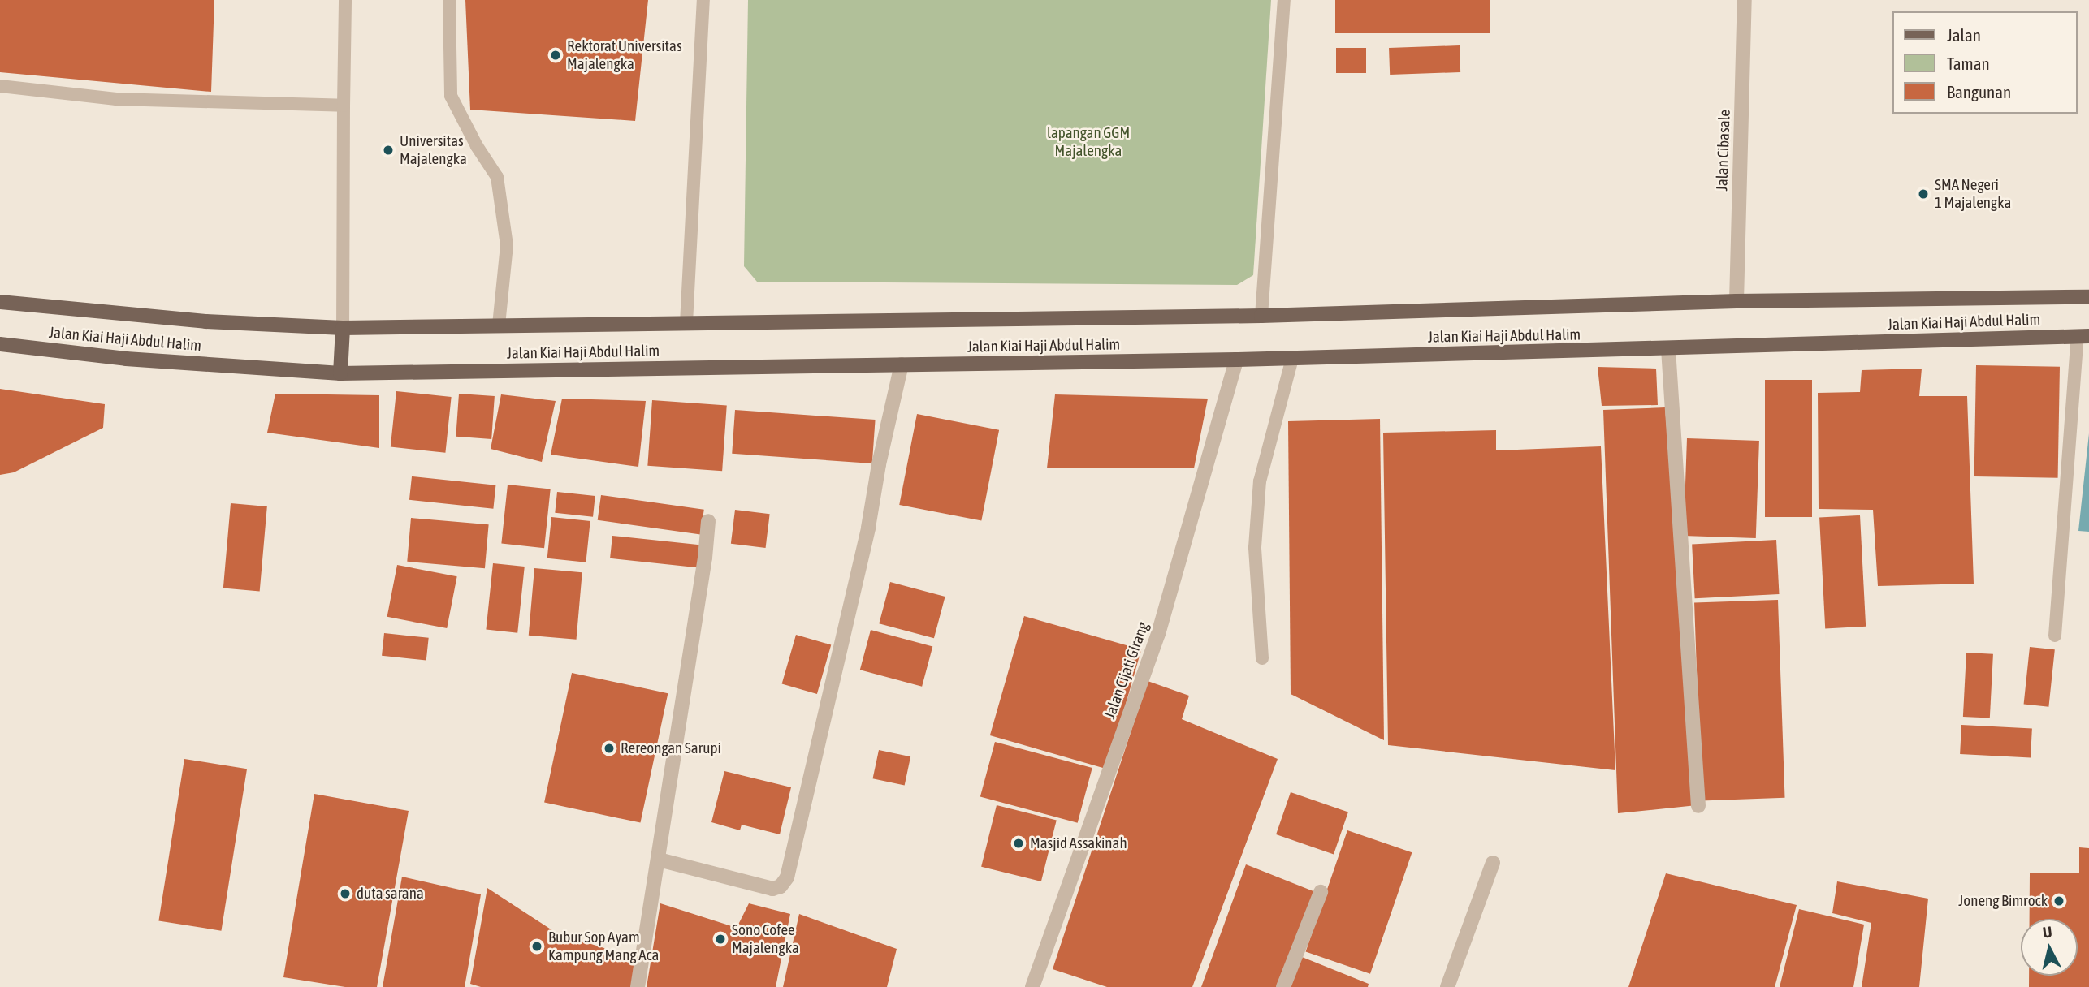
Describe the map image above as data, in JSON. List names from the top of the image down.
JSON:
{
  "streets": {
    "main road": ["Jalan Kiai Haji Abdul Halim"],
    "street": ["Jalan Cibasale", "Jalan Cijati Girang"]
  },
  "crossings": [
    ["Jalan Cibasale", "Jalan Kiai Haji Abdul Halim"],
    ["Jalan Kiai Haji Abdul Halim", "Jalan Cijati Girang"]
  ],
  "parks": ["lapangan GGM Majalengka"],
  "places": [
    "Rektorat Universitas Majalengka",
    "Universitas Majalengka",
    "SMA Negeri 1 Majalengka",
    "Rereongan Sarupi",
    "Masjid Assakinah",
    "duta sarana",
    "Joneng Bimrock",
    "Sono Cofee Majalengka",
    "Bubur Sop Ayam Kampung Mang Aca"
  ],
  "legend": ["Jalan", "Taman", "Bangunan"],
  "north": "top"
}
